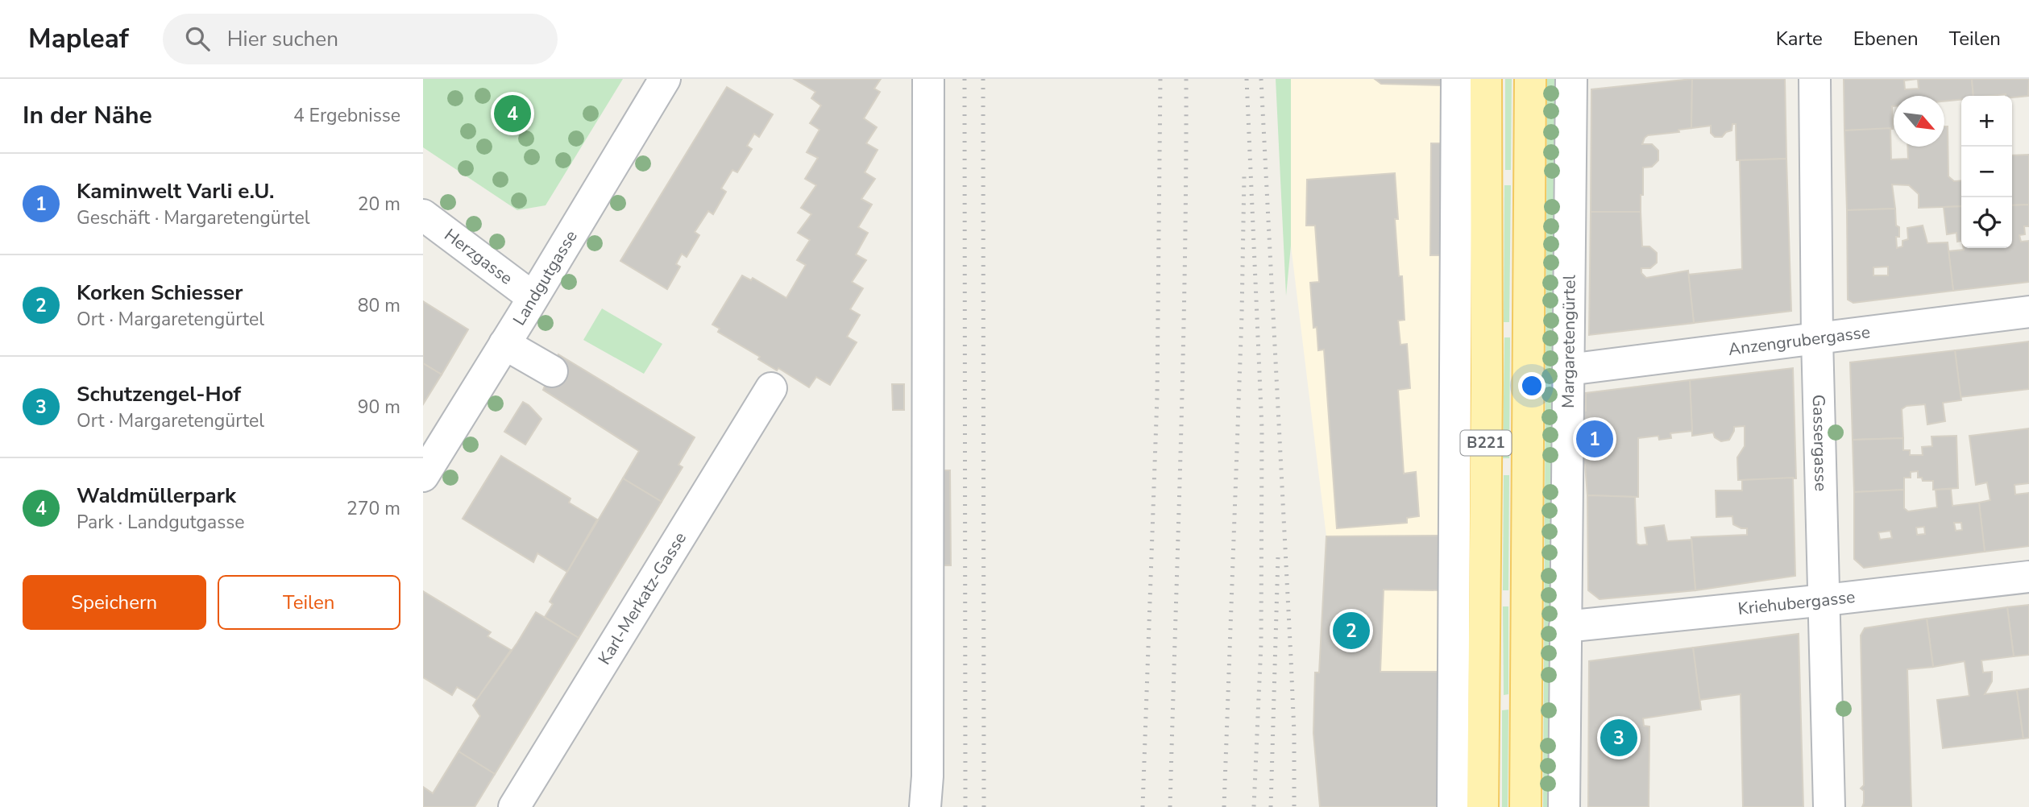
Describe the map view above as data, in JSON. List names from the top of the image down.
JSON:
{
  "streets": {
    "main road": ["B221"],
    "street": [
      "Herzgasse",
      "Landgutgasse",
      "Anzengrubergasse",
      "Margaretengürtel",
      "Gassergasse",
      "Karl-Merkatz-Gasse",
      "Kriehubergasse"
    ]
  },
  "crossings": [
    ["Herzgasse", "Landgutgasse"],
    ["Anzengrubergasse", "Margaretengürtel"],
    ["Anzengrubergasse", "Gassergasse"],
    ["Margaretengürtel", "Kriehubergasse"],
    ["Gassergasse", "Kriehubergasse"]
  ],
  "north": "bottom right",
  "page": {
    "header": "Mapleaf",
    "search": "Hier suchen",
    "nav": ["Karte", "Ebenen", "Teilen"],
    "heading": ["In der Nähe", "4 Ergebnisse"],
    "pins": [
      "4",
      "1",
      "2",
      "3"
    ],
    "map_buttons": ["+", "−"],
    "list": [
      {
        "mark": "1",
        "name": "Kaminwelt Varli e.U.",
        "note": "Geschäft · Margaretengürtel",
        "value": "20 m"
      },
      {
        "mark": "2",
        "name": "Korken Schiesser",
        "note": "Ort · Margaretengürtel",
        "value": "80 m"
      },
      {
        "mark": "3",
        "name": "Schutzengel-Hof",
        "note": "Ort · Margaretengürtel",
        "value": "90 m"
      },
      {
        "mark": "4",
        "name": "Waldmüllerpark",
        "note": "Park · Landgutgasse",
        "value": "270 m"
      }
    ],
    "buttons": ["Speichern", "Teilen"]
  }
}
